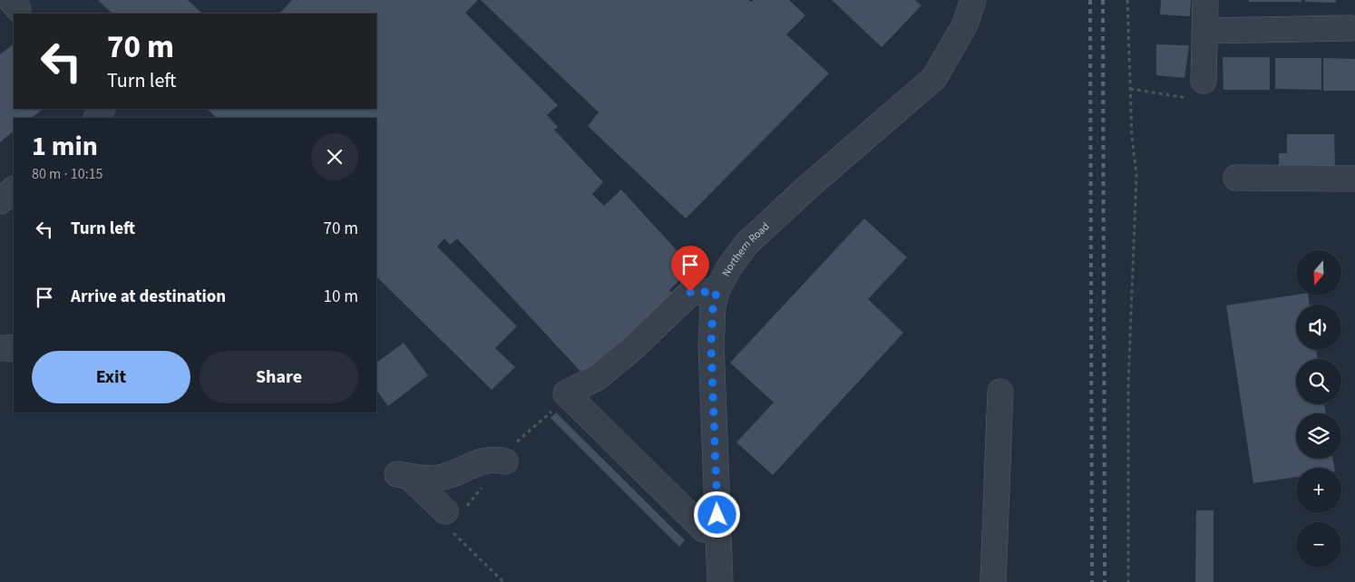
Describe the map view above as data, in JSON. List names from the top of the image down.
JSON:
{
  "streets": {
    "street": ["Northern Road"]
  },
  "north": "bottom",
  "page": {
    "turn": ["70 m", "Turn left"],
    "heading": ["1 min", "80 m · 10:15"],
    "list": [
      {
        "name": "Turn left",
        "value": "70 m"
      },
      {
        "name": "Arrive at destination",
        "value": "10 m"
      }
    ],
    "map_buttons": ["+", "−"],
    "buttons": ["Exit", "Share"]
  }
}
